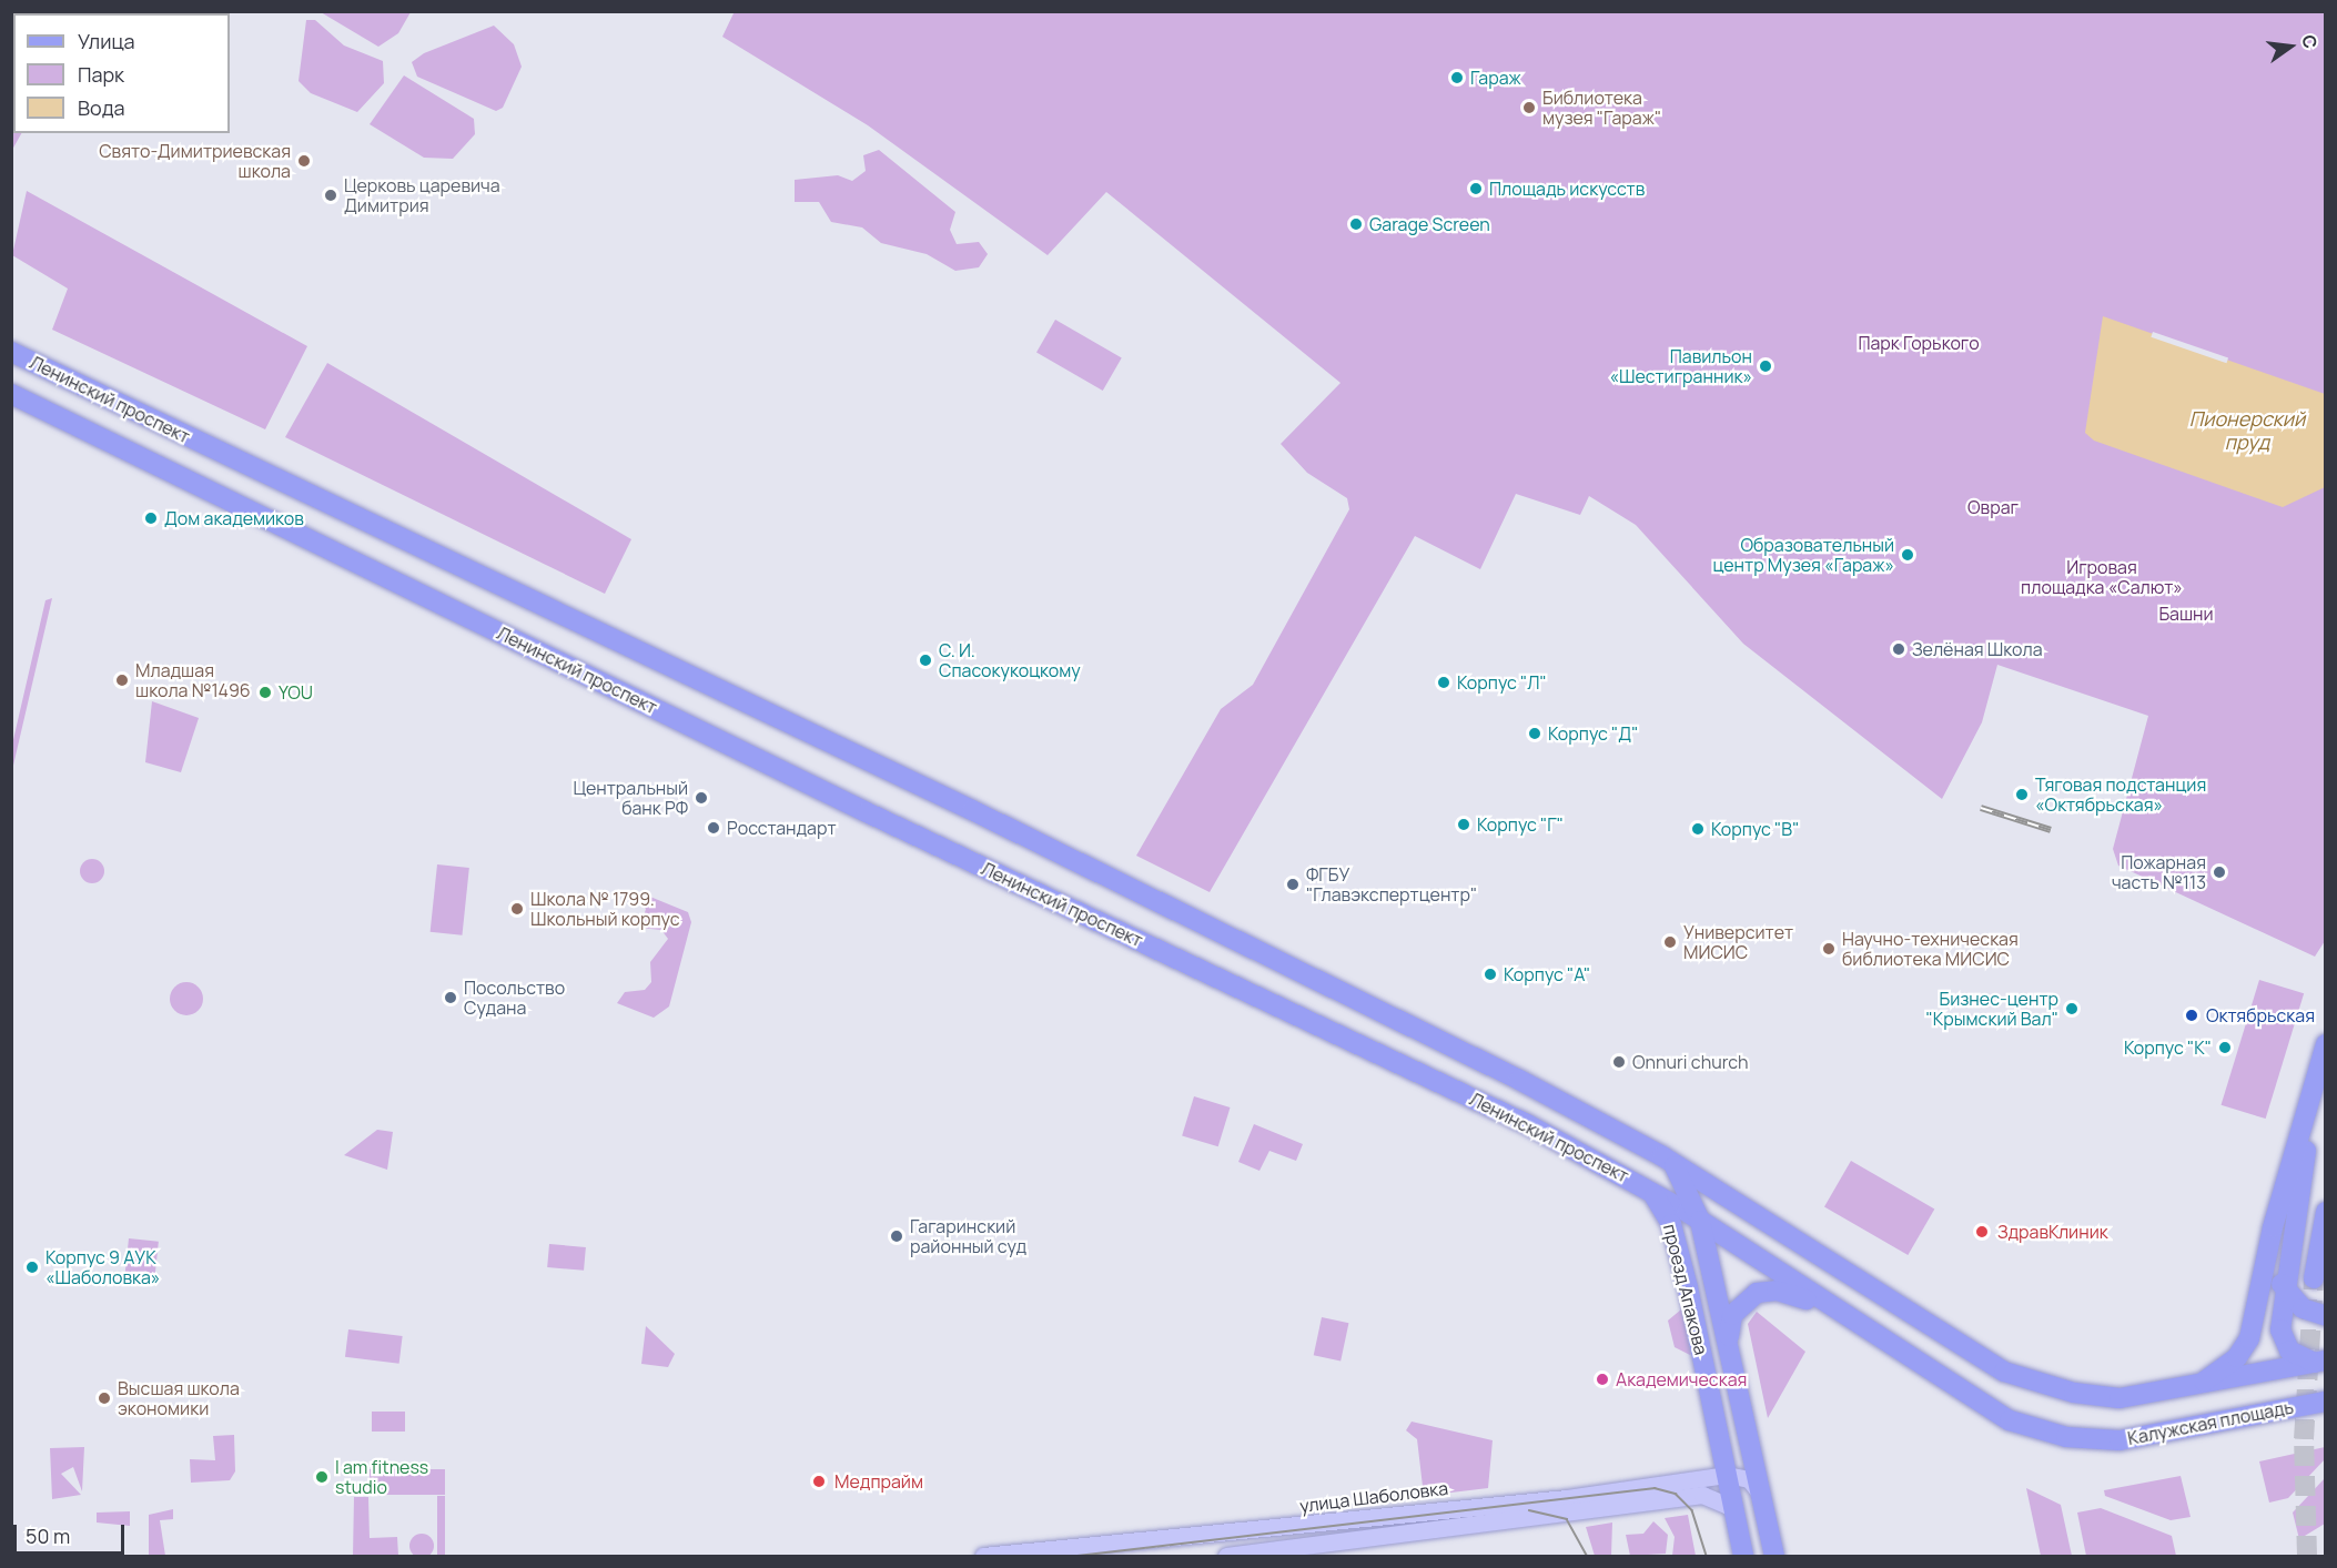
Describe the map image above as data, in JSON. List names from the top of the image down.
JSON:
{
  "streets": {
    "main road": [
      "Ленинский проспект",
      "проезд Апакова",
      "Калужская площадь",
      "улица Шаболовка"
    ]
  },
  "crossings": [
    ["Ленинский проспект", "проезд Апакова"],
    ["Ленинский проспект", "Калужская площадь"],
    ["проезд Апакова", "улица Шаболовка"]
  ],
  "water": ["Пионерский пруд"],
  "parks": [
    "Парк Горького",
    "Овраг",
    "Игровая площадка «Салют»",
    "Башни"
  ],
  "places": [
    "Гараж",
    "Библиотека музея \"Гараж\"",
    "Свято-Димитриевская школа",
    "Площадь искусств",
    "Церковь царевича Димитрия",
    "Garage Screen",
    "Павильон «Шестигранник»",
    "Дом академиков",
    "Образовательный центр Музея «Гараж»",
    "Зелёная Школа",
    "С. И. Спасокукоцкому",
    "Младшая школа №1496",
    "Корпус \"Л\"",
    "YOU",
    "Корпус \"Д\"",
    "Тяговая подстанция «Октябрьская»",
    "Центральный банк РФ",
    "Корпус \"Г\"",
    "Росстандарт",
    "Корпус \"В\"",
    "Пожарная часть №113",
    "ФГБУ \"Главэкспертцентр\"",
    "Школа № 1799. Школьный корпус",
    "Университет МИСИС",
    "Научно-техническая библиотека МИСИС",
    "Корпус \"А\"",
    "Посольство Судана",
    "Бизнес-центр \"Крымский Вал\"",
    "Октябрьская",
    "Корпус \"К\"",
    "Onnuri church",
    "ЗдравКлиник",
    "Гагаринский районный суд",
    "Корпус 9 АУК «Шаболовка»",
    "Академическая",
    "Высшая школа экономики",
    "I am fitness studio",
    "Медпрайм"
  ],
  "legend": ["Улица", "Парк", "Вода"],
  "scale_bar": "50 m",
  "north": "right"
}
